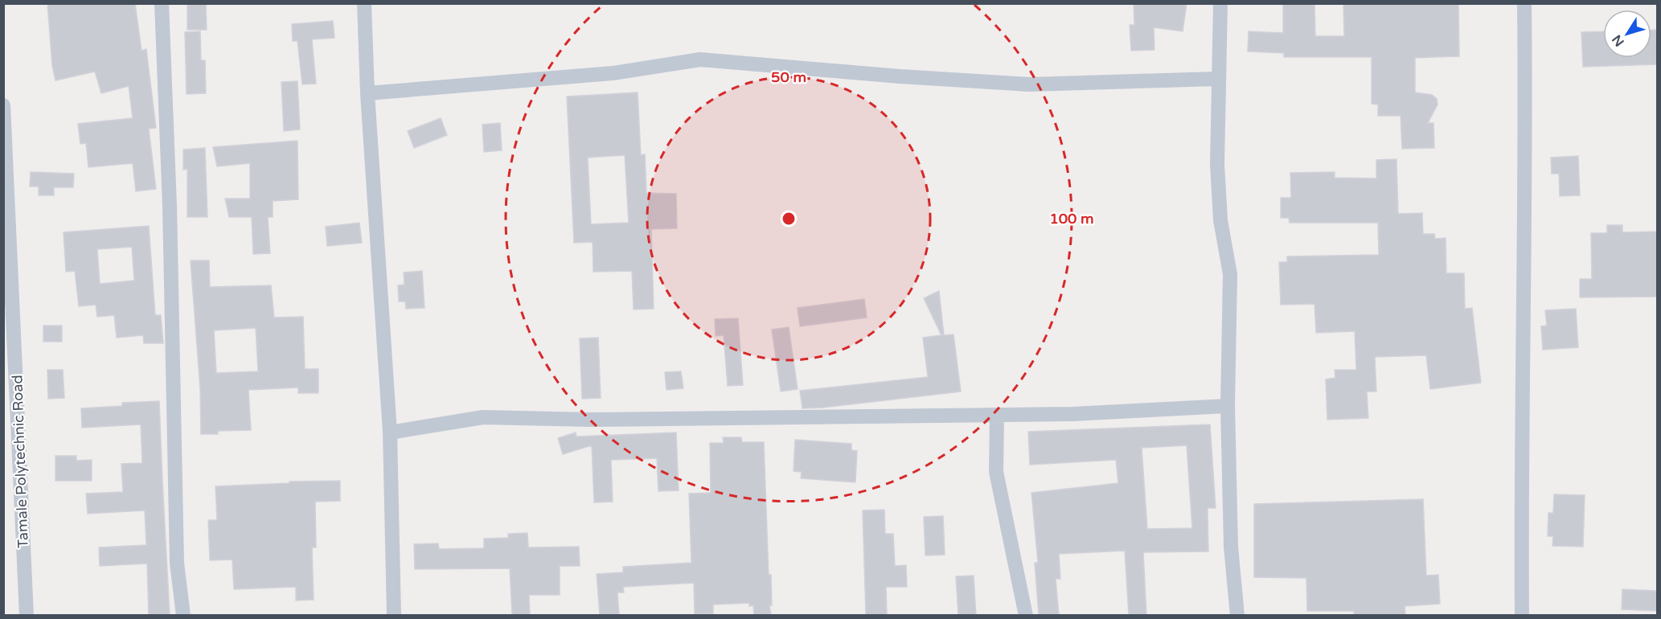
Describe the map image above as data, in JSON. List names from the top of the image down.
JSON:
{
  "streets": {
    "street": ["Tamale Polytechnic Road"]
  },
  "north": "bottom left",
  "rings": ["50 m", "100 m"]
}
